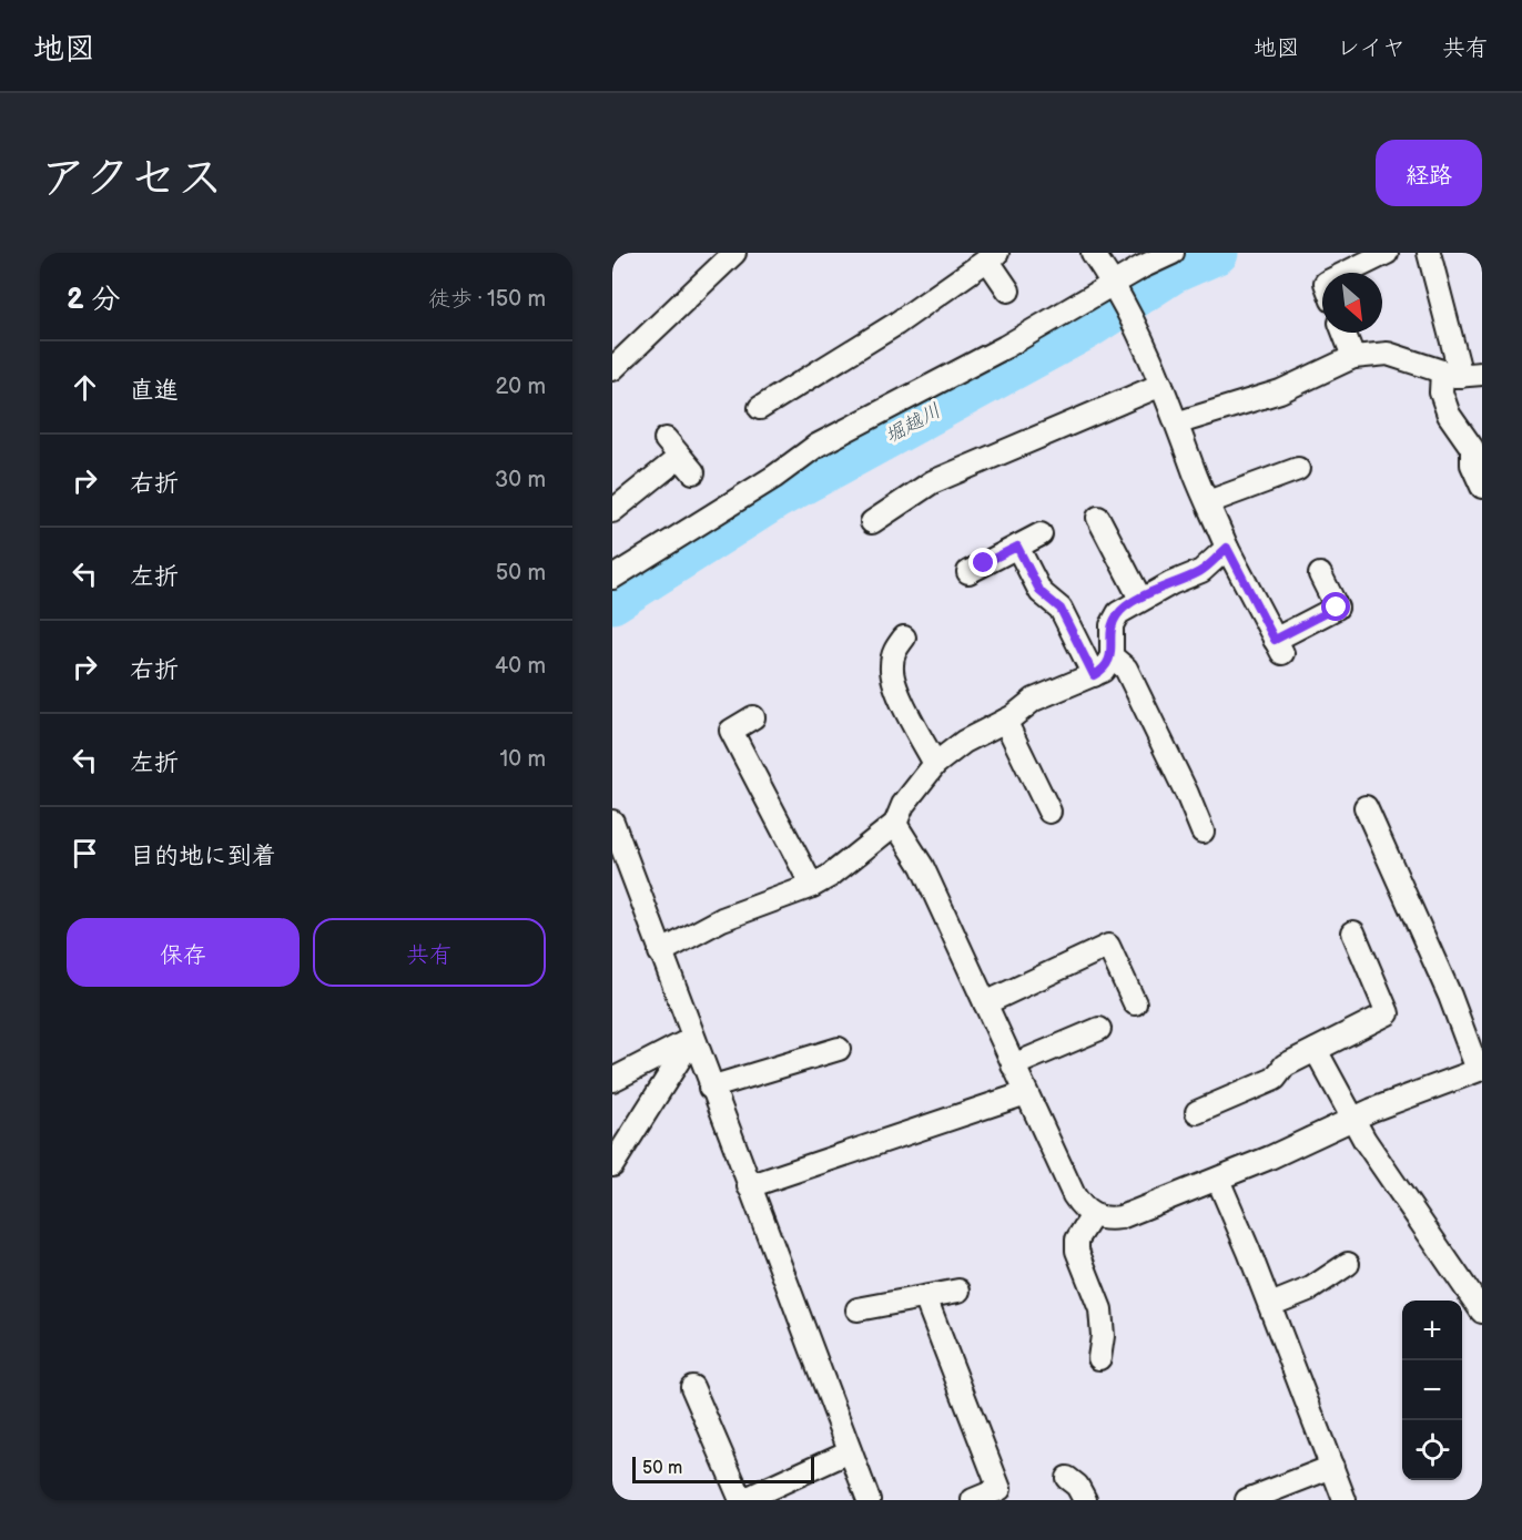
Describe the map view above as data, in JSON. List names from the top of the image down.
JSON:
{
  "water": ["堀越川"],
  "scale_bar": "50 m",
  "north": "bottom right",
  "page": {
    "header": "地図",
    "nav": ["地図", "レイヤ", "共有"],
    "title": "アクセス",
    "buttons": [
      "経路",
      ["保存", "共有"]
    ],
    "heading": ["2 分", "徒歩 · 150 m"],
    "list": [
      ["直進", "20 m"],
      ["右折", "30 m"],
      ["左折", "50 m"],
      ["右折", "40 m"],
      ["左折", "10 m"],
      "目的地に到着"
    ],
    "map_buttons": ["+", "−"],
    "scale": "50 m"
  }
}
